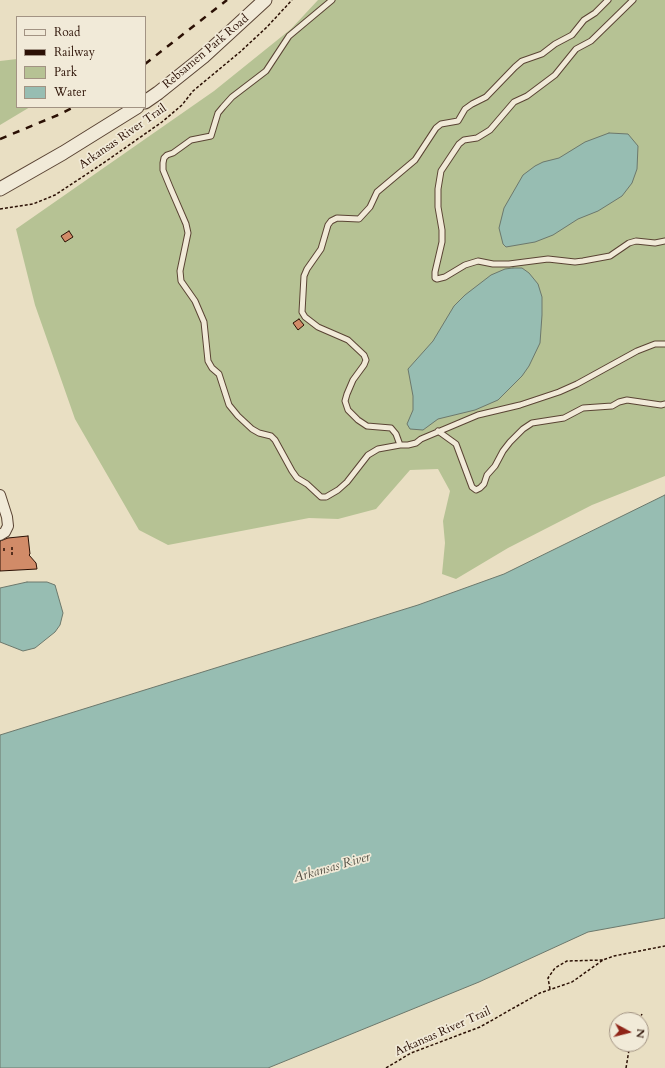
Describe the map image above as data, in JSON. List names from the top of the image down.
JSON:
{
  "streets": {
    "street": ["Rebsamen Park Road"],
    "path": ["Arkansas River Trail"]
  },
  "water": ["Arkansas River"],
  "legend": [
    "Road",
    "Railway",
    "Park",
    "Water"
  ],
  "north": "right"
}
